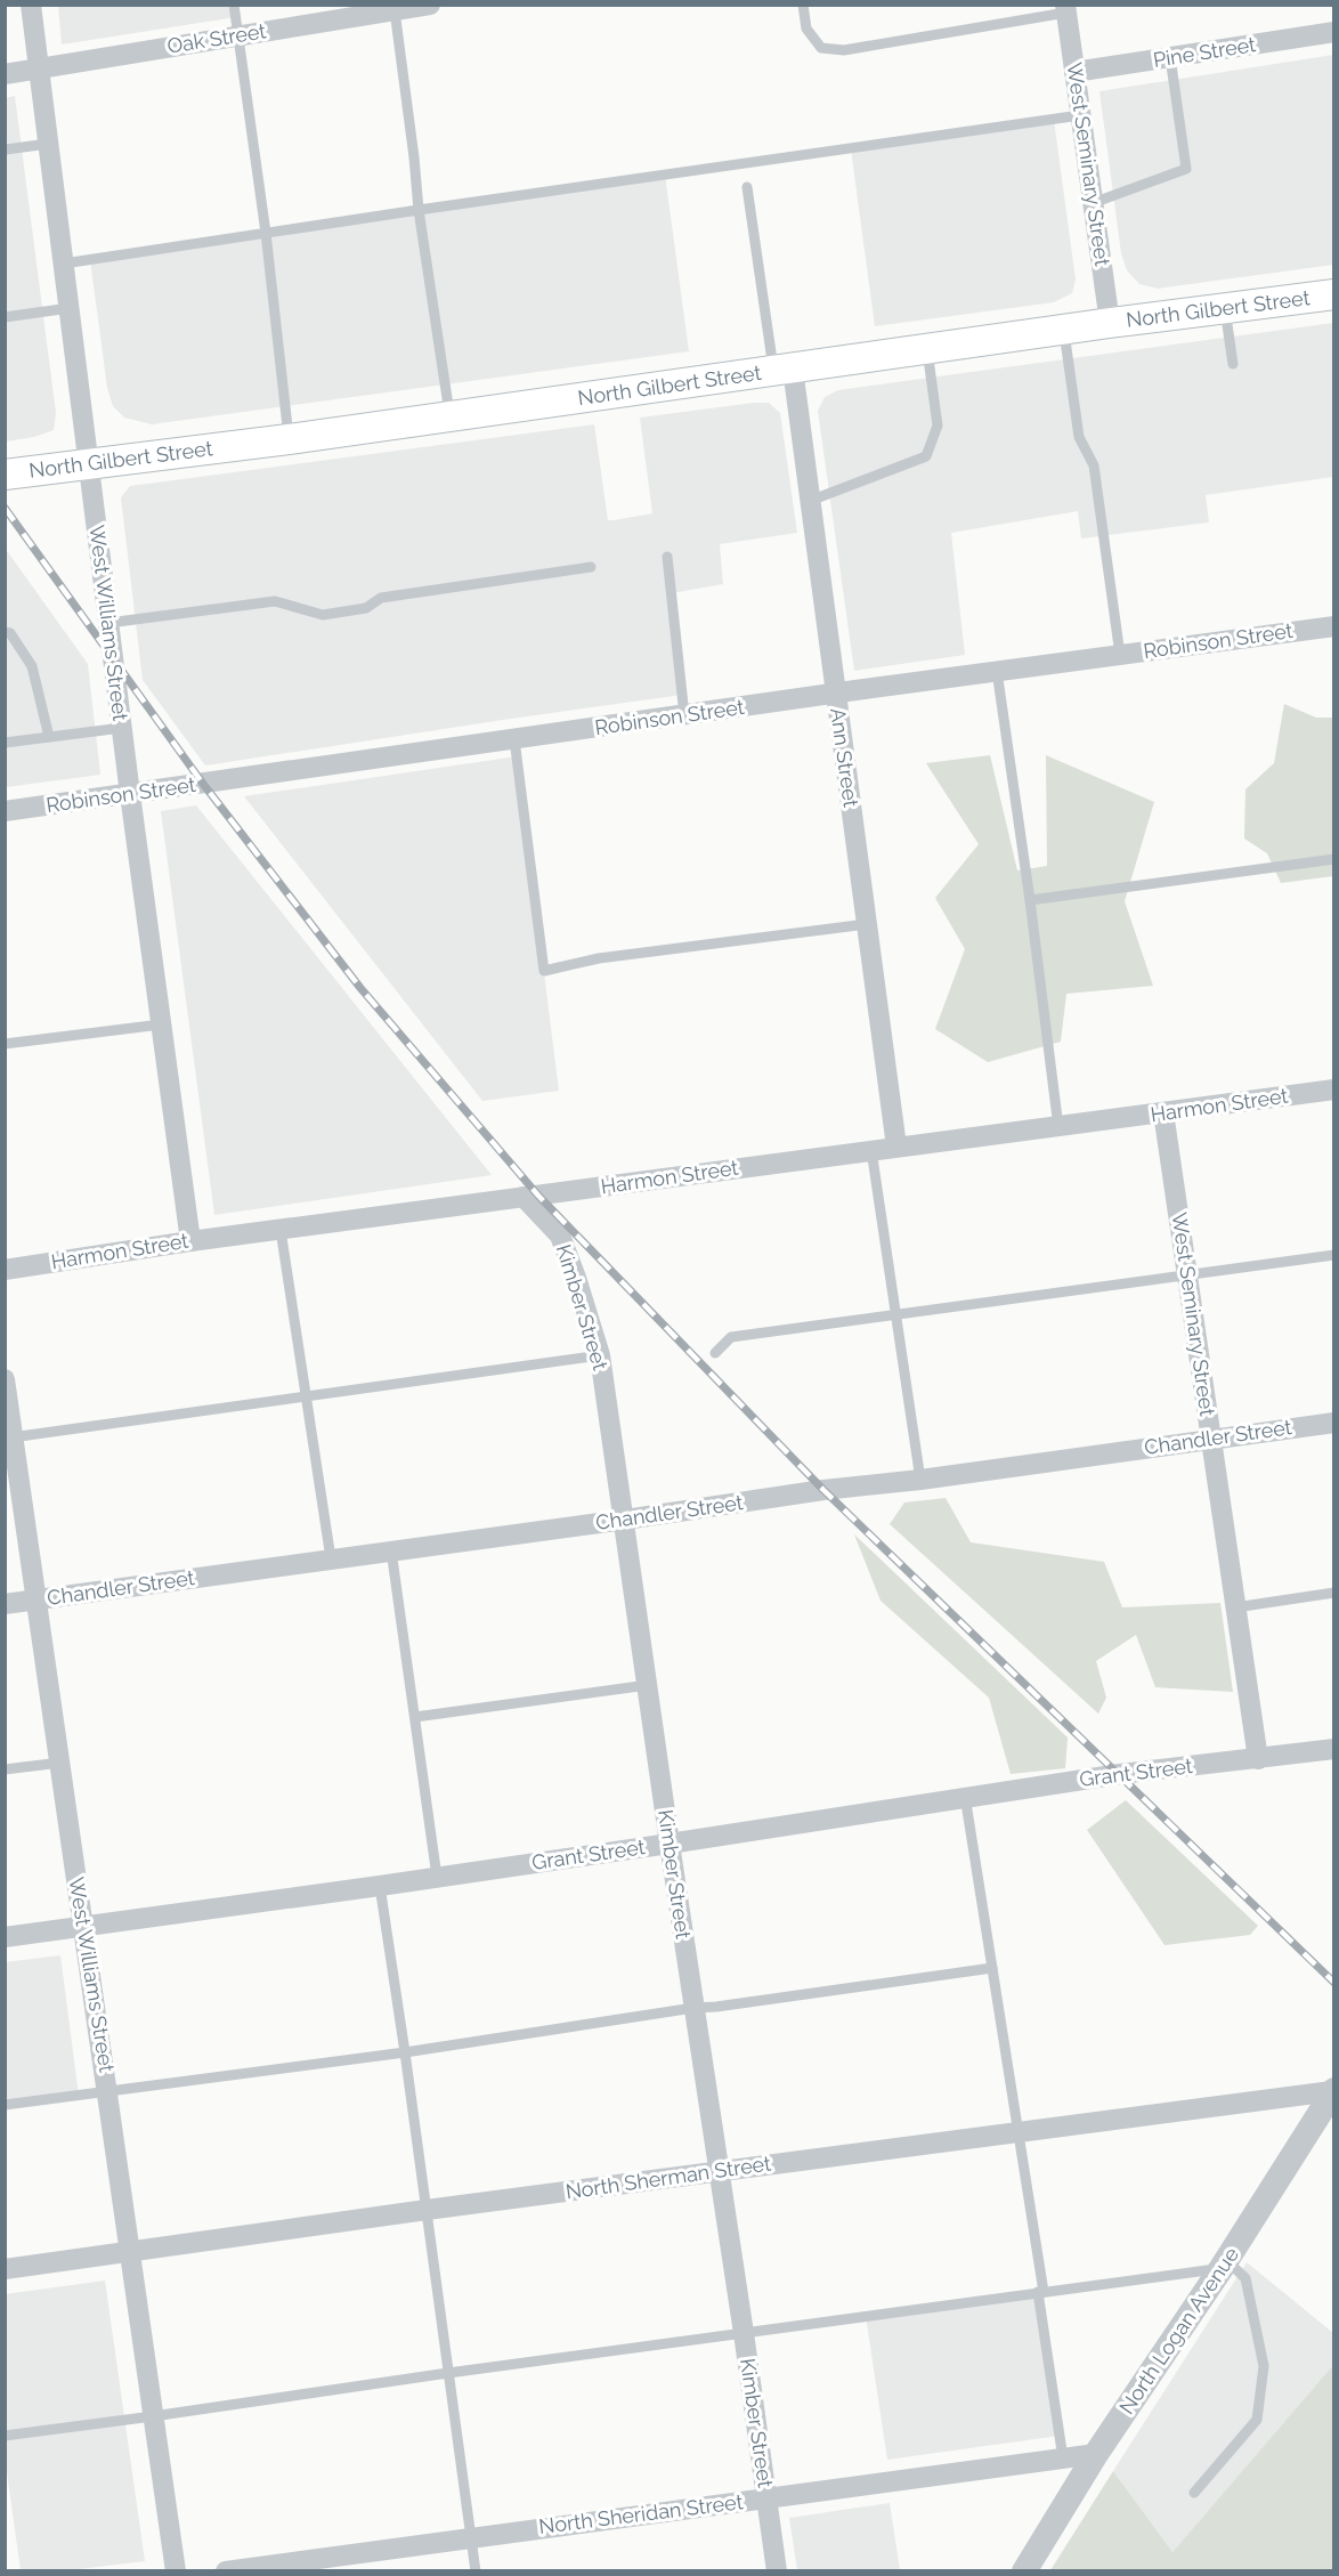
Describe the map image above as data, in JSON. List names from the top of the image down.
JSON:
{
  "streets": {
    "main road": ["North Gilbert Street"],
    "street": [
      "Oak Street",
      "Pine Street",
      "West Seminary Street",
      "West Williams Street",
      "Robinson Street",
      "Ann Street",
      "Harmon Street",
      "Kimber Street",
      "Chandler Street",
      "Grant Street",
      "North Sherman Street",
      "North Logan Avenue",
      "North Sheridan Street"
    ]
  },
  "crossings": [
    ["Oak Street", "West Williams Street"],
    ["Pine Street", "West Seminary Street"],
    ["West Seminary Street", "North Gilbert Street"],
    ["West Seminary Street", "Harmon Street"],
    ["West Seminary Street", "Chandler Street"],
    ["West Seminary Street", "Grant Street"],
    ["North Gilbert Street", "West Williams Street"],
    ["North Gilbert Street", "Ann Street"],
    ["West Williams Street", "Robinson Street"],
    ["West Williams Street", "Harmon Street"],
    ["West Williams Street", "Chandler Street"],
    ["West Williams Street", "Grant Street"],
    ["West Williams Street", "North Sherman Street"],
    ["Robinson Street", "Ann Street"],
    ["Ann Street", "Harmon Street"],
    ["Harmon Street", "Kimber Street"],
    ["Kimber Street", "Chandler Street"],
    ["Kimber Street", "Grant Street"],
    ["Kimber Street", "North Sherman Street"],
    ["Kimber Street", "North Sheridan Street"],
    ["North Sherman Street", "North Logan Avenue"],
    ["North Logan Avenue", "North Sheridan Street"]
  ]
}
